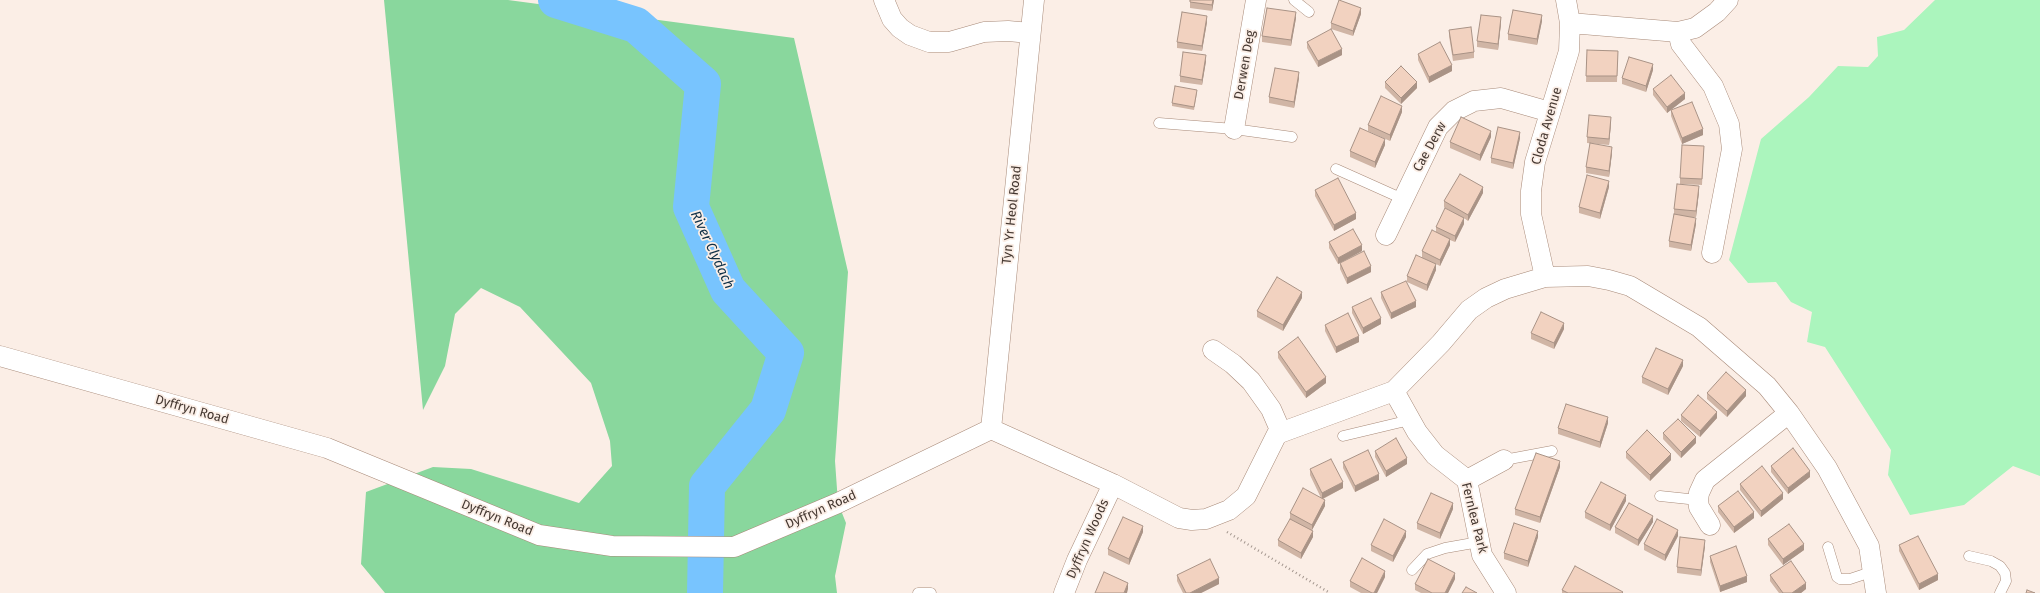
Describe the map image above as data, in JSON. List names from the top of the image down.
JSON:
{
  "streets": {
    "street": [
      "Derwen Deg",
      "Cloda Avenue",
      "Cae Derw",
      "Tyn Yr Heol Road",
      "Dyffryn Road",
      "Fernlea Park",
      "Dyffryn Woods"
    ]
  },
  "crossings": [
    ["Cloda Avenue", "Cae Derw"],
    ["Tyn Yr Heol Road", "Dyffryn Road"]
  ],
  "water": ["River Clydach"]
}
